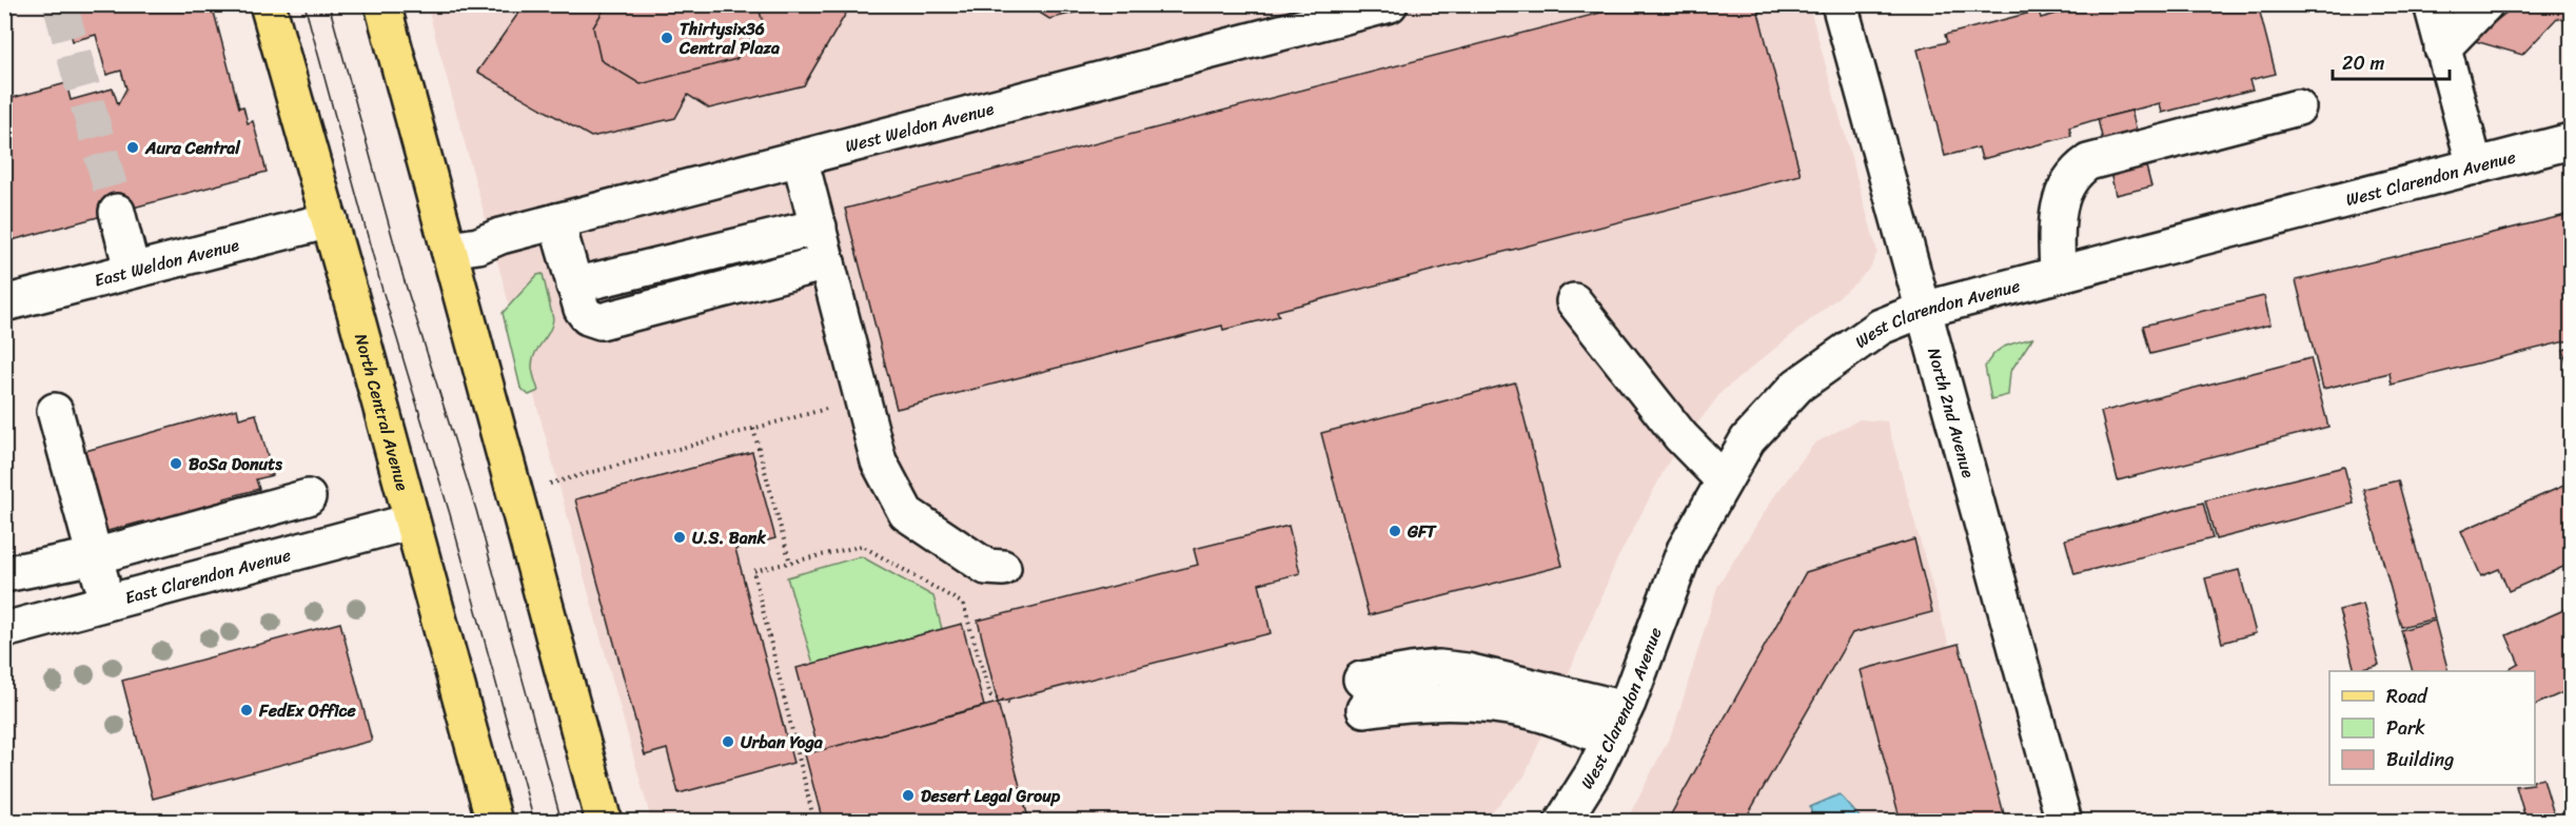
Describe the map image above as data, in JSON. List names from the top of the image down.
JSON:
{
  "streets": {
    "main road": ["North Central Avenue"],
    "street": [
      "West Weldon Avenue",
      "West Clarendon Avenue",
      "East Weldon Avenue",
      "North 2nd Avenue",
      "East Clarendon Avenue"
    ]
  },
  "crossings": [
    ["West Clarendon Avenue", "North 2nd Avenue"],
    ["East Weldon Avenue", "North Central Avenue"],
    ["North Central Avenue", "East Clarendon Avenue"]
  ],
  "places": [
    "Thirtysix36 Central Plaza",
    "Aura Central",
    "BoSa Donuts",
    "GFT",
    "U.S. Bank",
    "FedEx Office",
    "Urban Yoga",
    "Desert Legal Group"
  ],
  "legend": ["Road", "Park", "Building"],
  "scale_bar": "20 m"
}
